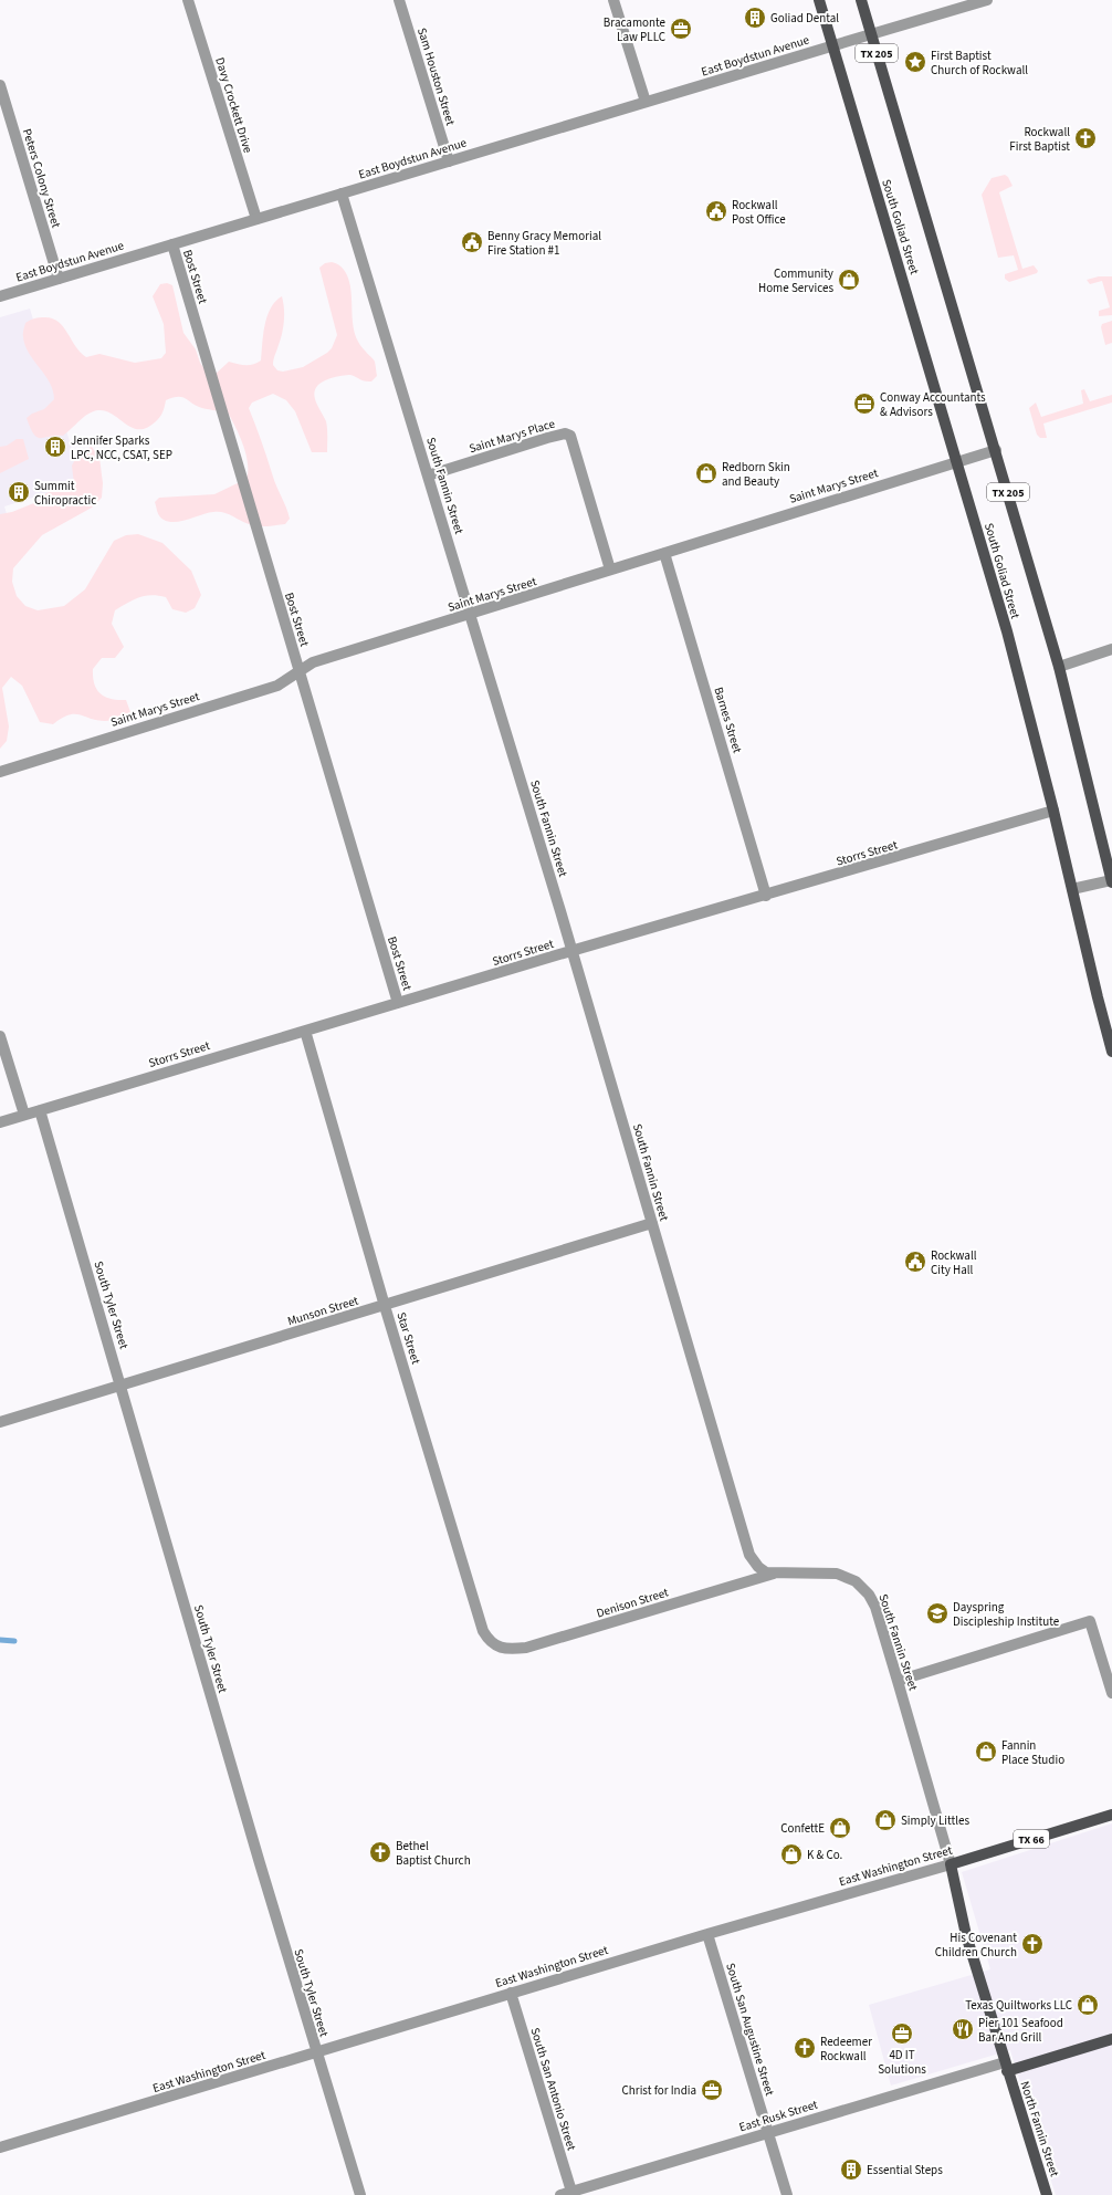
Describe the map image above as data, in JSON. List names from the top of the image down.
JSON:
{
  "streets": {
    "main road": [
      "TX 205",
      "South Goliad Street",
      "South Fannin Street",
      "TX 66",
      "East Washington Street",
      "East Rusk Street",
      "North Fannin Street"
    ],
    "street": [
      "East Boydstun Avenue",
      "Sam Houston Street",
      "Davy Crockett Drive",
      "Peters Colony Street",
      "Bost Street",
      "Saint Marys Place",
      "Saint Marys Street",
      "Barnes Street",
      "Storrs Street",
      "South Tyler Street",
      "Munson Street",
      "Star Street",
      "Denison Street",
      "South San Augustine Street",
      "South San Antonio Street"
    ]
  },
  "crossings": [
    ["TX 205", "East Boydstun Avenue"],
    ["TX 205", "Saint Marys Street"],
    ["East Boydstun Avenue", "Sam Houston Street"],
    ["East Boydstun Avenue", "Davy Crockett Drive"],
    ["East Boydstun Avenue", "Peters Colony Street"],
    ["East Boydstun Avenue", "South Goliad Street"],
    ["East Boydstun Avenue", "Bost Street"],
    ["East Boydstun Avenue", "South Fannin Street"],
    ["South Goliad Street", "Saint Marys Street"],
    ["South Goliad Street", "Storrs Street"],
    ["Bost Street", "Saint Marys Street"],
    ["Bost Street", "Storrs Street"],
    ["Saint Marys Place", "South Fannin Street"],
    ["Saint Marys Place", "Saint Marys Street"],
    ["South Fannin Street", "Saint Marys Street"],
    ["South Fannin Street", "Storrs Street"],
    ["South Fannin Street", "Munson Street"],
    ["South Fannin Street", "Denison Street"],
    ["South Fannin Street", "East Washington Street"],
    ["South Fannin Street", "East Rusk Street"],
    ["South Fannin Street", "North Fannin Street"],
    ["Saint Marys Street", "Barnes Street"],
    ["Barnes Street", "Storrs Street"],
    ["Storrs Street", "South Tyler Street"],
    ["Storrs Street", "Star Street"],
    ["South Tyler Street", "Munson Street"],
    ["South Tyler Street", "East Washington Street"],
    ["Munson Street", "Star Street"],
    ["Star Street", "Denison Street"],
    ["East Washington Street", "South San Augustine Street"],
    ["East Washington Street", "South San Antonio Street"],
    ["South San Augustine Street", "East Rusk Street"],
    ["South San Antonio Street", "East Rusk Street"],
    ["East Rusk Street", "North Fannin Street"]
  ],
  "places": {
    "building": [
      "Goliad Dental",
      "Jennifer Sparks LPC, NCC, CSAT, SEP",
      "Summit Chiropractic",
      "Essential Steps"
    ],
    "office": [
      "Bracamonte Law PLLC",
      "Conway Accountants & Advisors",
      "4D IT Solutions",
      "Christ for India"
    ],
    "place": ["First Baptist Church of Rockwall"],
    "church": [
      "Rockwall First Baptist",
      "Bethel Baptist Church",
      "His Covenant Children Church",
      "Redeemer Rockwall"
    ],
    "public building": ["Rockwall Post Office", "Benny Gracy Memorial Fire Station #1", "Rockwall City Hall"],
    "shop": [
      "Community Home Services",
      "Redborn Skin and Beauty",
      "Fannin Place Studio",
      "Simply Littles",
      "ConfettE",
      "K & Co.",
      "Texas Quiltworks LLC"
    ],
    "school or university": ["Dayspring Discipleship Institute"],
    "restaurant": ["Pier 101 Seafood Bar And Grill"]
  }
}
